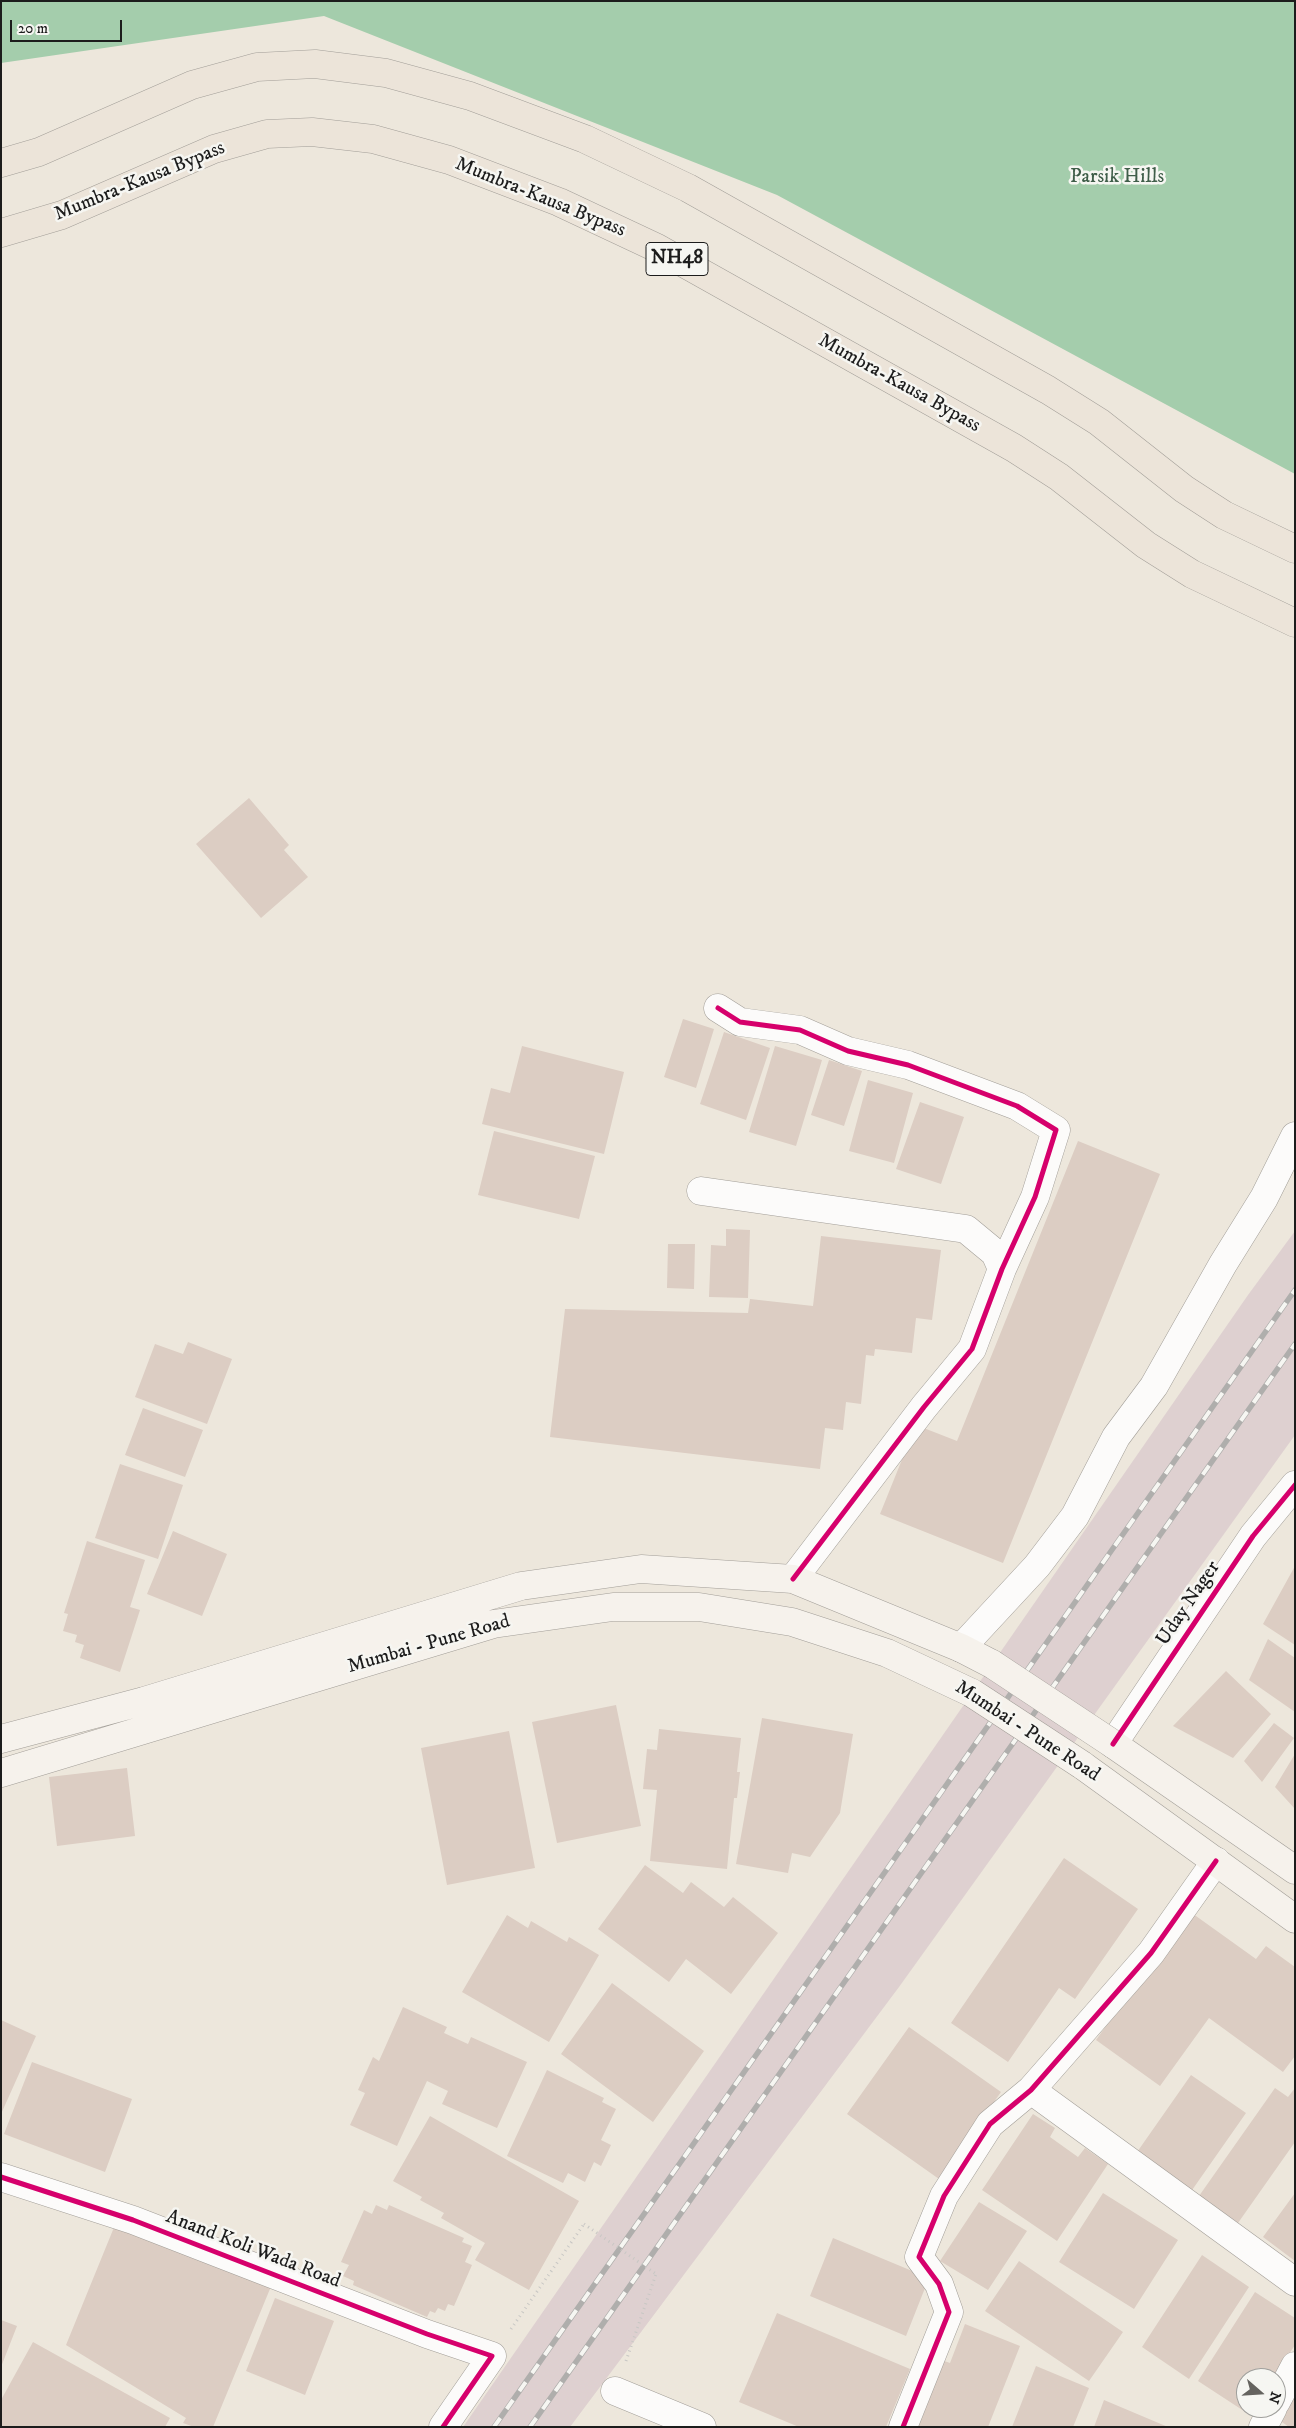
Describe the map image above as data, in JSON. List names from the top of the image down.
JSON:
{
  "streets": {
    "highway": ["Mumbra-Kausa Bypass", "NH48"],
    "main road": ["Mumbai - Pune Road"],
    "street": ["Uday Nager", "Anand Koli Wada Road"]
  },
  "crossings": [
    ["Uday Nager", "Mumbai - Pune Road"]
  ],
  "parks": ["Parsik Hills"],
  "scale_bar": "20 m",
  "north": "right"
}
